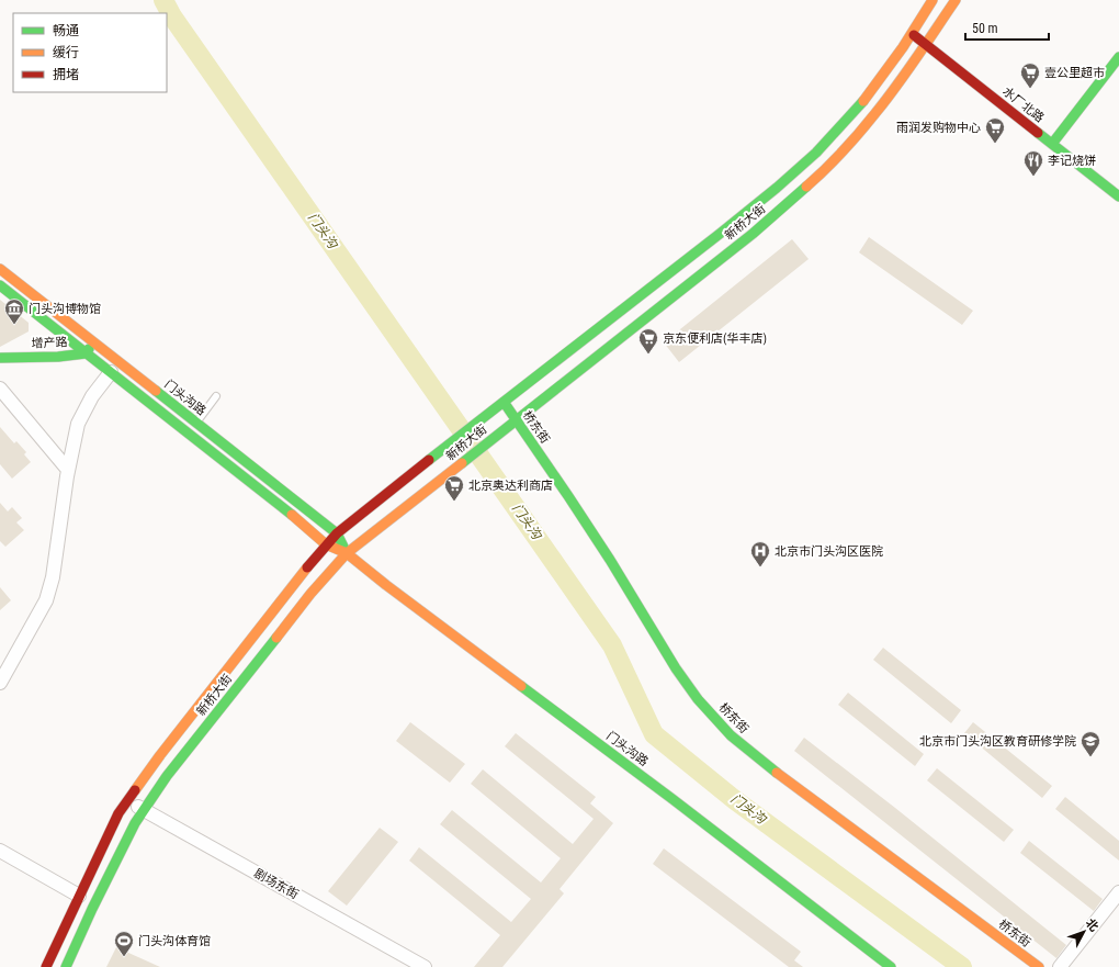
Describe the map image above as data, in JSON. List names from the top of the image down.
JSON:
{
  "streets": {
    "main road": [
      "水厂北路",
      "新桥大街",
      "增产路",
      "门头沟路",
      "桥东街"
    ],
    "street": ["剧场东街"]
  },
  "crossings": [
    ["水厂北路", "新桥大街"],
    ["新桥大街", "门头沟路"],
    ["新桥大街", "桥东街"],
    ["新桥大街", "剧场东街"],
    ["增产路", "门头沟路"]
  ],
  "water": ["门头沟"],
  "places": {
    "supermarket": [
      "壹公里超市",
      "雨润发购物中心",
      "京东便利店(华丰店)",
      "北京奥达利商店"
    ],
    "restaurant": ["李记烧饼"],
    "museum": ["门头沟博物馆"],
    "hospital": ["北京市门头沟区医院"],
    "school or university": ["北京市门头沟区教育研修学院"],
    "sports": ["门头沟体育馆"]
  },
  "legend": ["畅通", "缓行", "拥堵"],
  "scale_bar": "50 m",
  "north": "top right"
}
